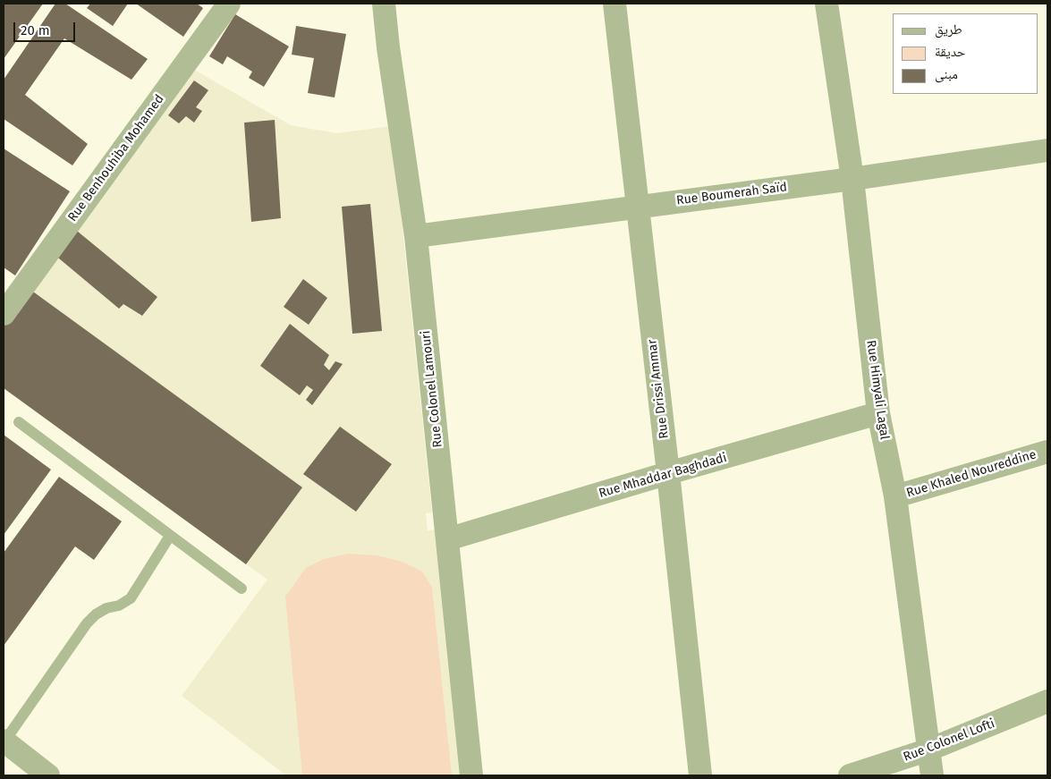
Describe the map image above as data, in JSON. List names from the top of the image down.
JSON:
{
  "streets": {
    "street": [
      "Rue Benhouhiba Mohamed",
      "Rue Boumerah Saïd",
      "Rue Colonel Lamouri",
      "Rue Drissi Ammar",
      "Rue Himyali Lagal",
      "Rue Khaled Noureddine",
      "Rue Mhaddar Baghdadi",
      "Rue Colonel Lofti"
    ]
  },
  "crossings": [
    ["Rue Boumerah Saïd", "Rue Colonel Lamouri"],
    ["Rue Boumerah Saïd", "Rue Drissi Ammar"],
    ["Rue Boumerah Saïd", "Rue Himyali Lagal"],
    ["Rue Colonel Lamouri", "Rue Mhaddar Baghdadi"],
    ["Rue Drissi Ammar", "Rue Mhaddar Baghdadi"],
    ["Rue Himyali Lagal", "Rue Khaled Noureddine"],
    ["Rue Himyali Lagal", "Rue Mhaddar Baghdadi"],
    ["Rue Himyali Lagal", "Rue Colonel Lofti"]
  ],
  "legend": ["طريق", "حديقة", "مبنى"],
  "scale_bar": "20 m"
}
